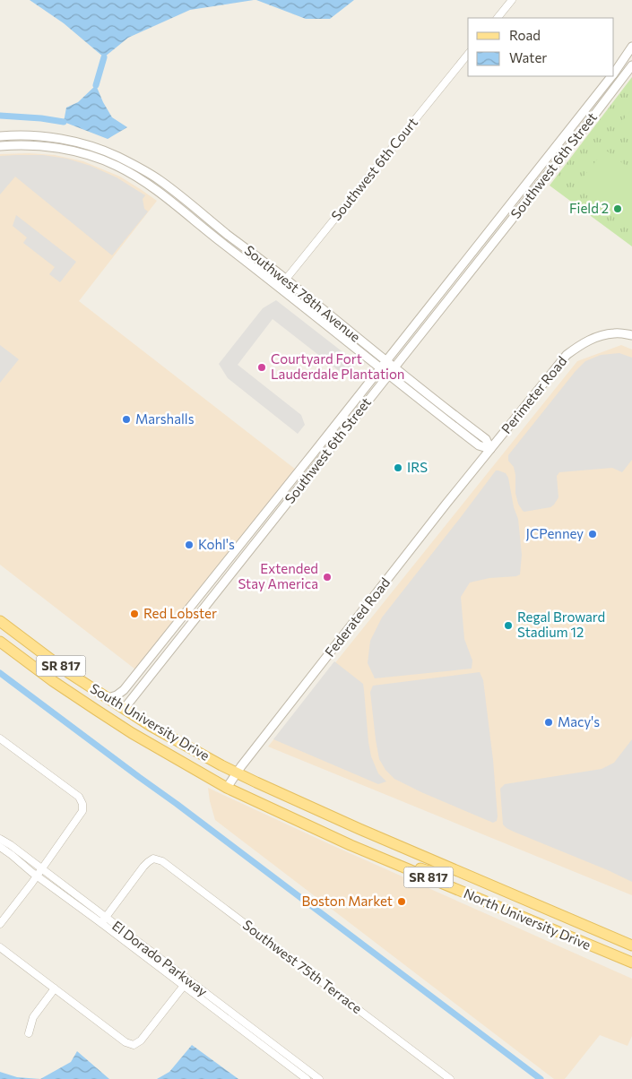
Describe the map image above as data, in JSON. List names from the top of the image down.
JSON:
{
  "streets": {
    "main road": ["SR 817", "South University Drive", "North University Drive"],
    "street": [
      "Southwest 6th Street",
      "Southwest 6th Court",
      "Southwest 78th Avenue",
      "Perimeter Road",
      "Federated Road",
      "El Dorado Parkway",
      "Southwest 75th Terrace"
    ]
  },
  "crossings": [
    ["Southwest 6th Street", "Southwest 78th Avenue"],
    ["Southwest 6th Street", "South University Drive"],
    ["Southwest 6th Court", "Southwest 78th Avenue"],
    ["Southwest 78th Avenue", "Perimeter Road"],
    ["Southwest 78th Avenue", "Federated Road"],
    ["Perimeter Road", "Federated Road"],
    ["Federated Road", "South University Drive"],
    ["Federated Road", "North University Drive"],
    ["South University Drive", "North University Drive"],
    ["El Dorado Parkway", "Southwest 75th Terrace"]
  ],
  "places": [
    "Field 2",
    "Courtyard Fort Lauderdale Plantation",
    "Marshalls",
    "IRS",
    "JCPenney",
    "Kohl's",
    "Extended Stay America",
    "Red Lobster",
    "Regal Broward Stadium 12",
    "Macy's",
    "Boston Market"
  ],
  "legend": ["Road", "Water"]
}
